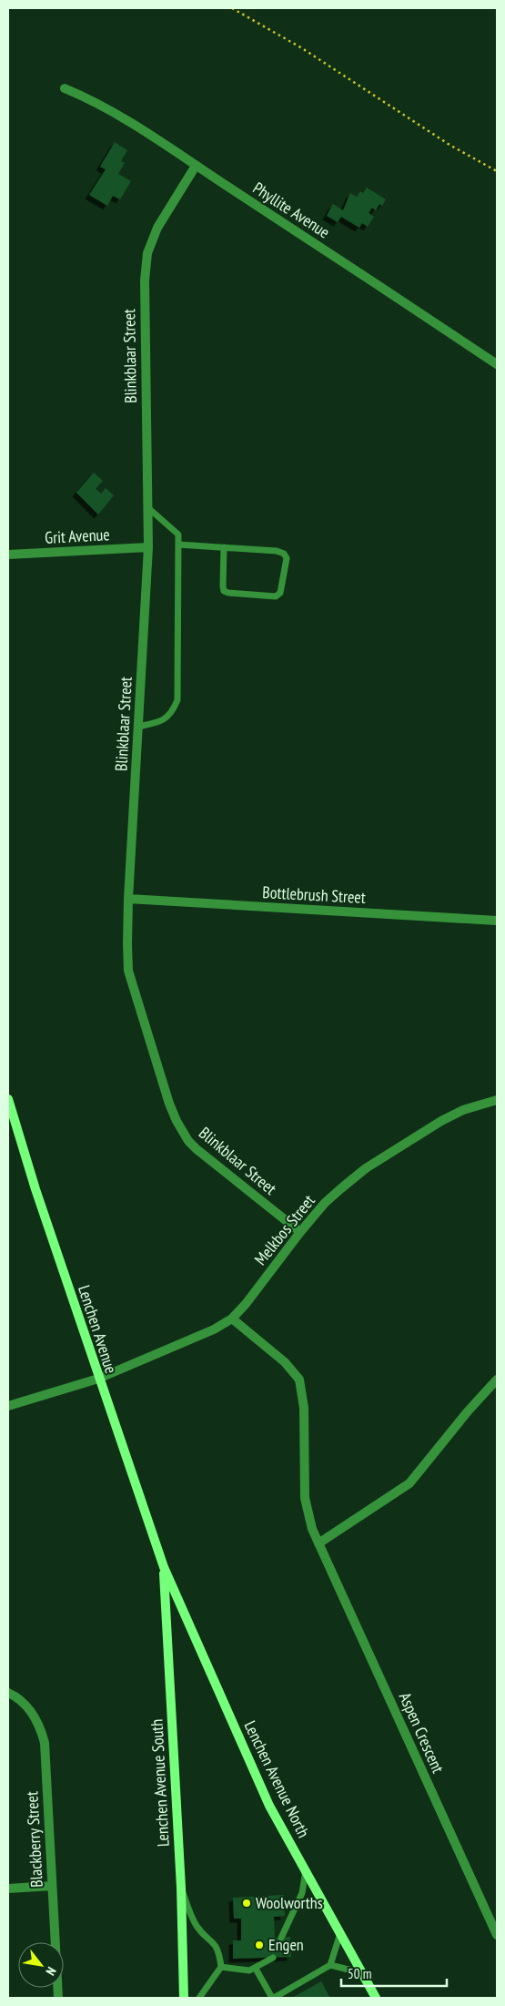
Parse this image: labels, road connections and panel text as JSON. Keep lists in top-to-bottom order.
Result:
{
  "streets": {
    "main road": ["Lenchen Avenue", "Lenchen Avenue North", "Lenchen Avenue South"],
    "street": [
      "Phyllite Avenue",
      "Blinkblaar Street",
      "Grit Avenue",
      "Bottlebrush Street",
      "Melkbos Street",
      "Aspen Crescent",
      "Blackberry Street"
    ]
  },
  "crossings": [
    ["Phyllite Avenue", "Blinkblaar Street"],
    ["Blinkblaar Street", "Grit Avenue"],
    ["Blinkblaar Street", "Bottlebrush Street"],
    ["Blinkblaar Street", "Melkbos Street"],
    ["Melkbos Street", "Lenchen Avenue"],
    ["Melkbos Street", "Aspen Crescent"],
    ["Lenchen Avenue", "Lenchen Avenue North"],
    ["Lenchen Avenue", "Lenchen Avenue South"],
    ["Lenchen Avenue North", "Lenchen Avenue South"]
  ],
  "places": ["Woolworths", "Engen"],
  "scale_bar": "50 m",
  "north": "bottom right"
}
